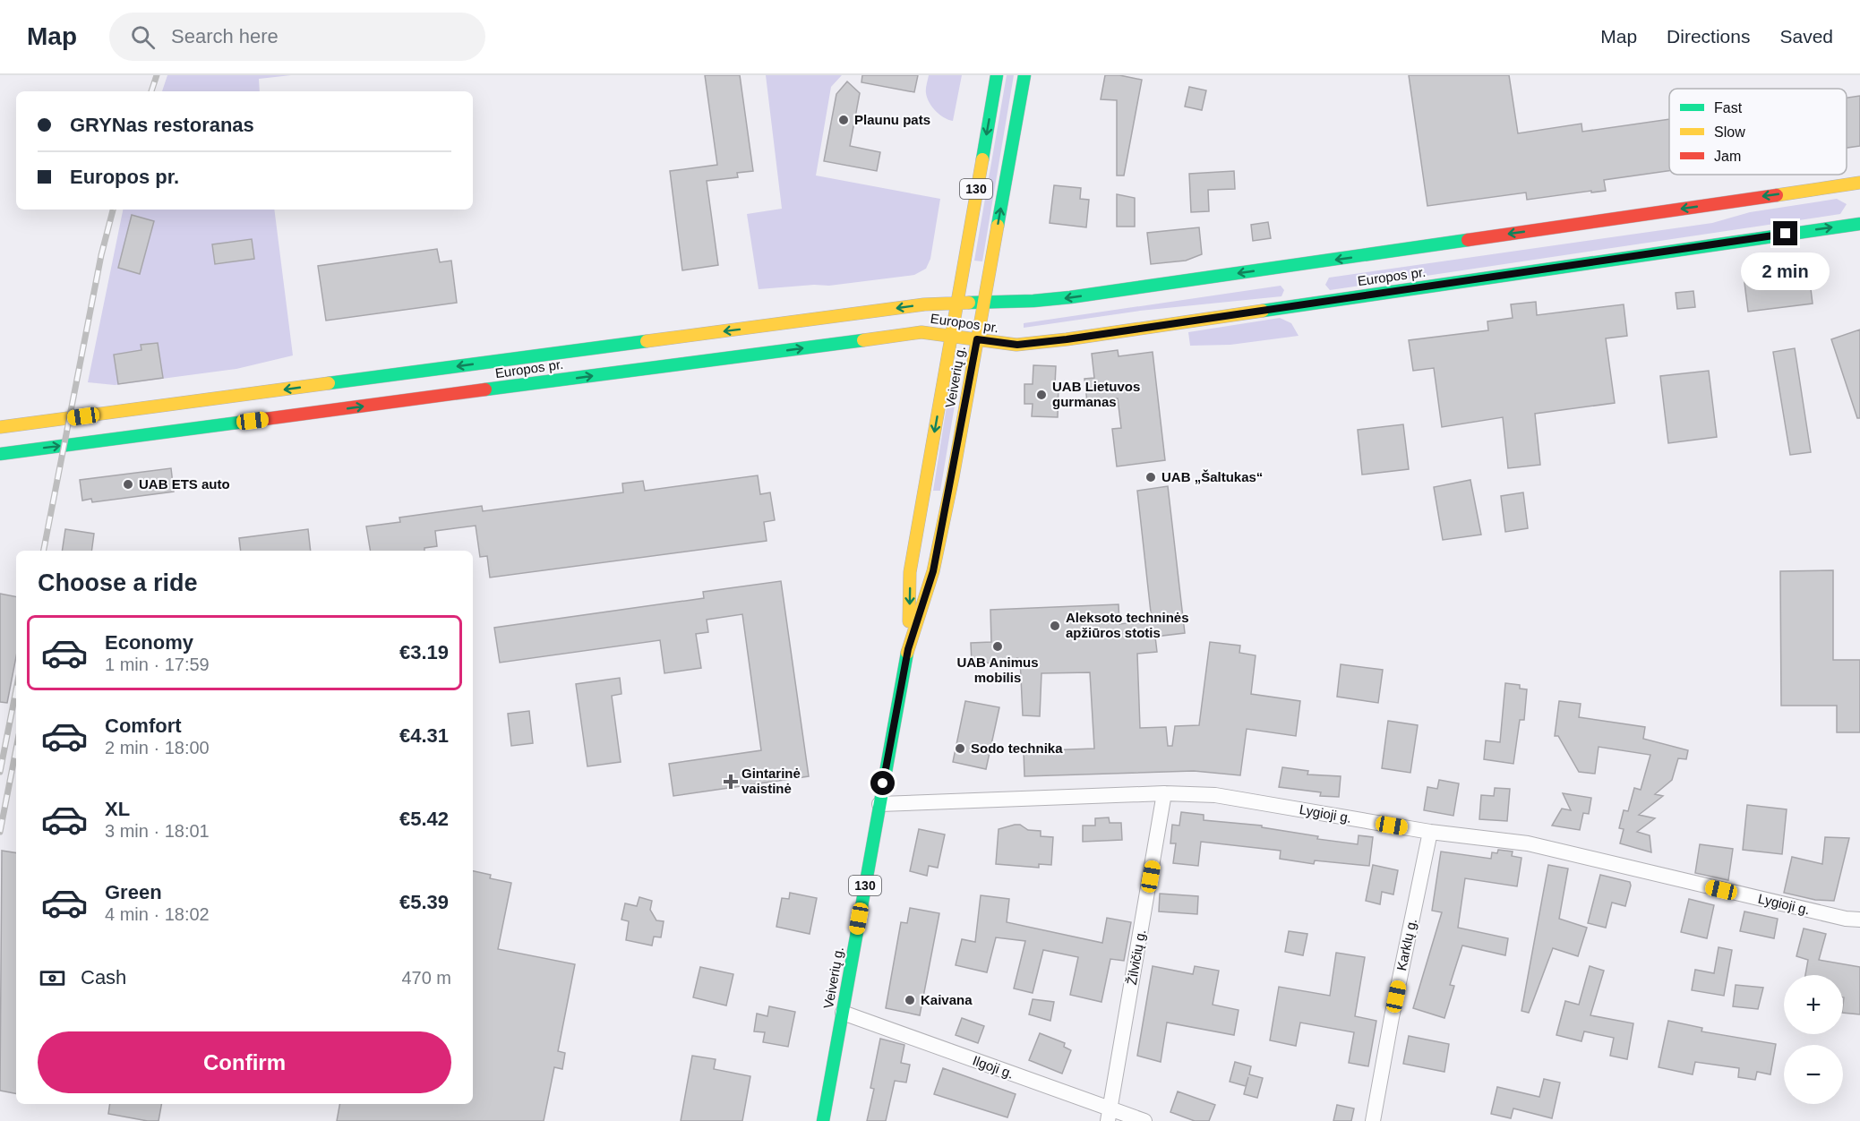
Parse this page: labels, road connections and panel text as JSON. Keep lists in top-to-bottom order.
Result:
{
  "streets": {
    "main road": ["130", "Europos pr.", "Veiverių g."],
    "street": [
      "Lygioji g.",
      "Karklų g.",
      "Žilvičių g.",
      "Ilgoji g."
    ]
  },
  "crossings": [
    ["Europos pr.", "Veiverių g."],
    ["Veiverių g.", "Lygioji g."],
    ["Veiverių g.", "Ilgoji g."],
    ["Lygioji g.", "Karklų g."],
    ["Lygioji g.", "Žilvičių g."],
    ["Žilvičių g.", "Ilgoji g."]
  ],
  "places": {
    "other": [
      "Plaunu pats",
      "UAB Lietuvos gurmanas",
      "UAB „Šaltukas“",
      "UAB ETS auto",
      "Aleksoto techninės apžiūros stotis",
      "UAB Animus mobilis",
      "Sodo technika",
      "Kaivana"
    ],
    "health": ["Gintarinė vaistinė"]
  },
  "legend": ["Fast", "Slow", "Jam"],
  "page": {
    "header": "Map",
    "search": "Search here",
    "nav": ["Map", "Directions", "Saved"],
    "banner": ["GRYNas restoranas", "Europos pr."],
    "bubble": "2 min",
    "heading": "Choose a ride",
    "list": [
      {
        "name": "Economy",
        "note": "1 min · 17:59",
        "value": "€3.19"
      },
      {
        "name": "Comfort",
        "note": "2 min · 18:00",
        "value": "€4.31"
      },
      {
        "name": "XL",
        "note": "3 min · 18:01",
        "value": "€5.42"
      },
      {
        "name": "Green",
        "note": "4 min · 18:02",
        "value": "€5.39"
      }
    ],
    "pay": ["Cash", "470 m"],
    "map_buttons": ["+", "−"],
    "buttons": "Confirm"
  }
}
